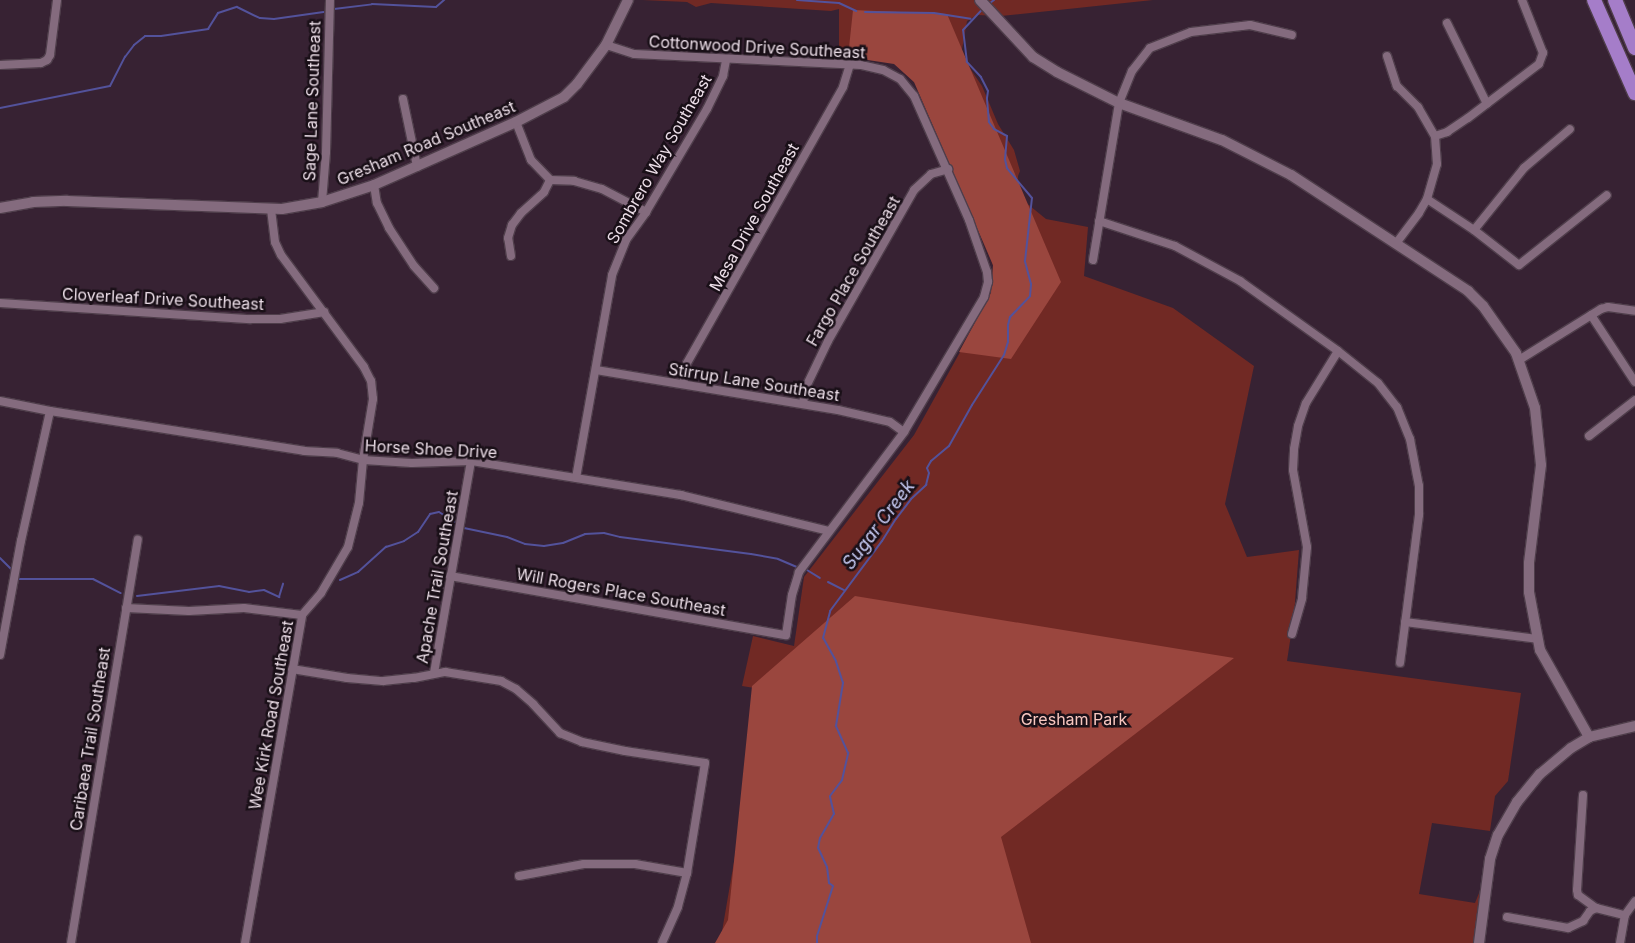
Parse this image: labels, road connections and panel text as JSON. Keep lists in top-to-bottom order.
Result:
{
  "streets": {
    "street": [
      "Cottonwood Drive Southeast",
      "Sage Lane Southeast",
      "Gresham Road Southeast",
      "Sombrero Way Southeast",
      "Mesa Drive Southeast",
      "Fargo Place Southeast",
      "Cloverleaf Drive Southeast",
      "Stirrup Lane Southeast",
      "Horse Shoe Drive",
      "Apache Trail Southeast",
      "Will Rogers Place Southeast",
      "Wee Kirk Road Southeast",
      "Caribaea Trail Southeast"
    ]
  },
  "crossings": [
    ["Cottonwood Drive Southeast", "Gresham Road Southeast"],
    ["Cottonwood Drive Southeast", "Sombrero Way Southeast"],
    ["Cottonwood Drive Southeast", "Mesa Drive Southeast"],
    ["Cottonwood Drive Southeast", "Fargo Place Southeast"],
    ["Cottonwood Drive Southeast", "Stirrup Lane Southeast"],
    ["Cottonwood Drive Southeast", "Horse Shoe Drive"],
    ["Cottonwood Drive Southeast", "Will Rogers Place Southeast"],
    ["Sage Lane Southeast", "Gresham Road Southeast"],
    ["Gresham Road Southeast", "Wee Kirk Road Southeast"],
    ["Sombrero Way Southeast", "Stirrup Lane Southeast"],
    ["Sombrero Way Southeast", "Horse Shoe Drive"],
    ["Mesa Drive Southeast", "Stirrup Lane Southeast"],
    ["Fargo Place Southeast", "Stirrup Lane Southeast"],
    ["Cloverleaf Drive Southeast", "Wee Kirk Road Southeast"],
    ["Horse Shoe Drive", "Apache Trail Southeast"],
    ["Horse Shoe Drive", "Wee Kirk Road Southeast"],
    ["Apache Trail Southeast", "Will Rogers Place Southeast"],
    ["Apache Trail Southeast", "Wee Kirk Road Southeast"]
  ],
  "water": ["Sugar Creek"],
  "parks": ["Gresham Park"]
}
